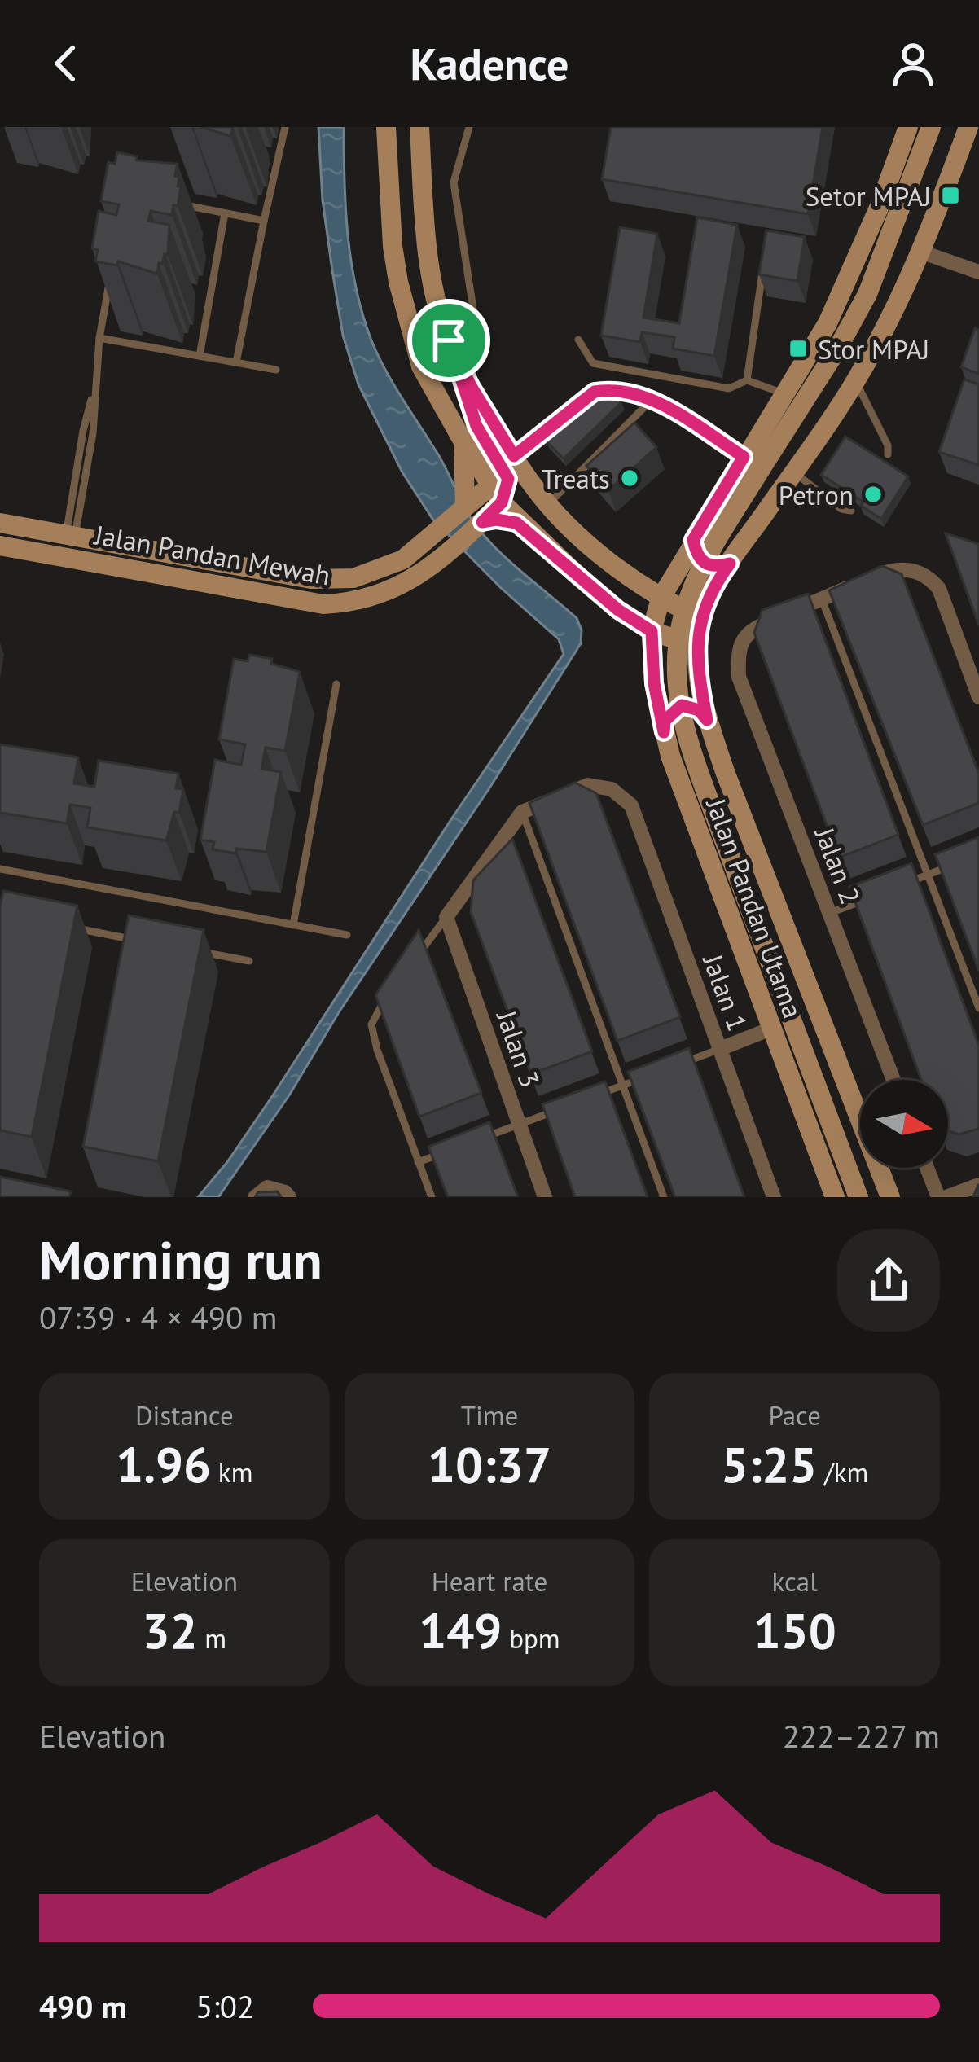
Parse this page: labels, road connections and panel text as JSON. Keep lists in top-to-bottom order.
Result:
{
  "streets": {
    "main road": ["Jalan Pandan Mewah", "Jalan Pandan Utama"],
    "street": ["Jalan 2", "Jalan 1", "Jalan 3"]
  },
  "places": {
    "transit": ["Setor MPAJ", "Stor MPAJ"],
    "other": ["Treats", "Petron"]
  },
  "north": "right",
  "page": {
    "header": "Kadence",
    "heading": ["Morning run", "07:39 · 4 × 490 m"],
    "stats": [
      ["Distance", "1.96 km"],
      ["Time", "10:37"],
      ["Pace", "5:25 /km"],
      ["Elevation", "32 m"],
      ["Heart rate", "149 bpm"],
      ["kcal", "150"]
    ],
    "chart": ["Elevation", "222–227 m"],
    "list": [
      {
        "name": "490 m",
        "note": "5:02"
      }
    ]
  }
}
